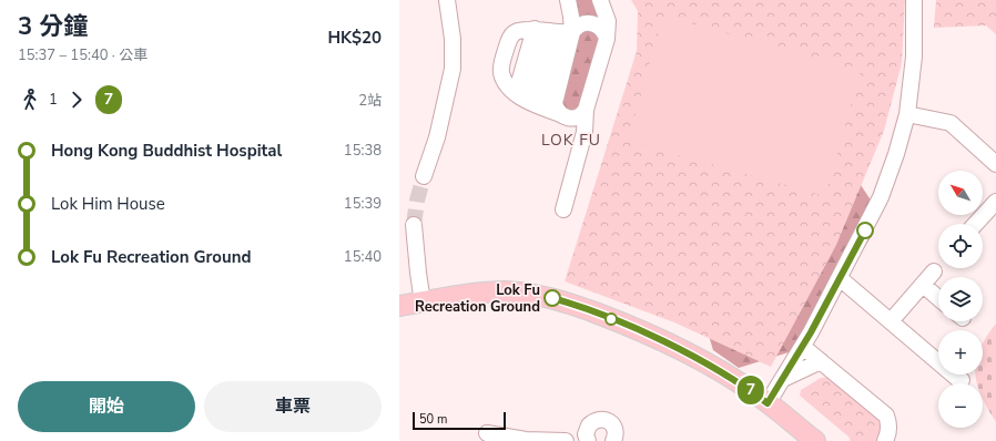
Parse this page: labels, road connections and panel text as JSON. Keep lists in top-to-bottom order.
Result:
{
  "districts": ["LOK FU"],
  "places": ["Lok Fu Recreation Ground"],
  "lines": ["bus line 7"],
  "scale_bar": "50 m",
  "north": "top left",
  "page": {
    "heading": ["3 分鐘", "15:37 – 15:40 · 公車", "HK$20"],
    "on_map": "7",
    "legs": ["1", "7", "2站"],
    "list": [
      {
        "name": "Hong Kong Buddhist Hospital",
        "value": "15:38"
      },
      {
        "name": "Lok Him House",
        "value": "15:39"
      },
      {
        "name": "Lok Fu Recreation Ground",
        "value": "15:40"
      }
    ],
    "map_buttons": ["+", "−"],
    "buttons": ["開始", "車票"],
    "scale": "50 m"
  }
}
